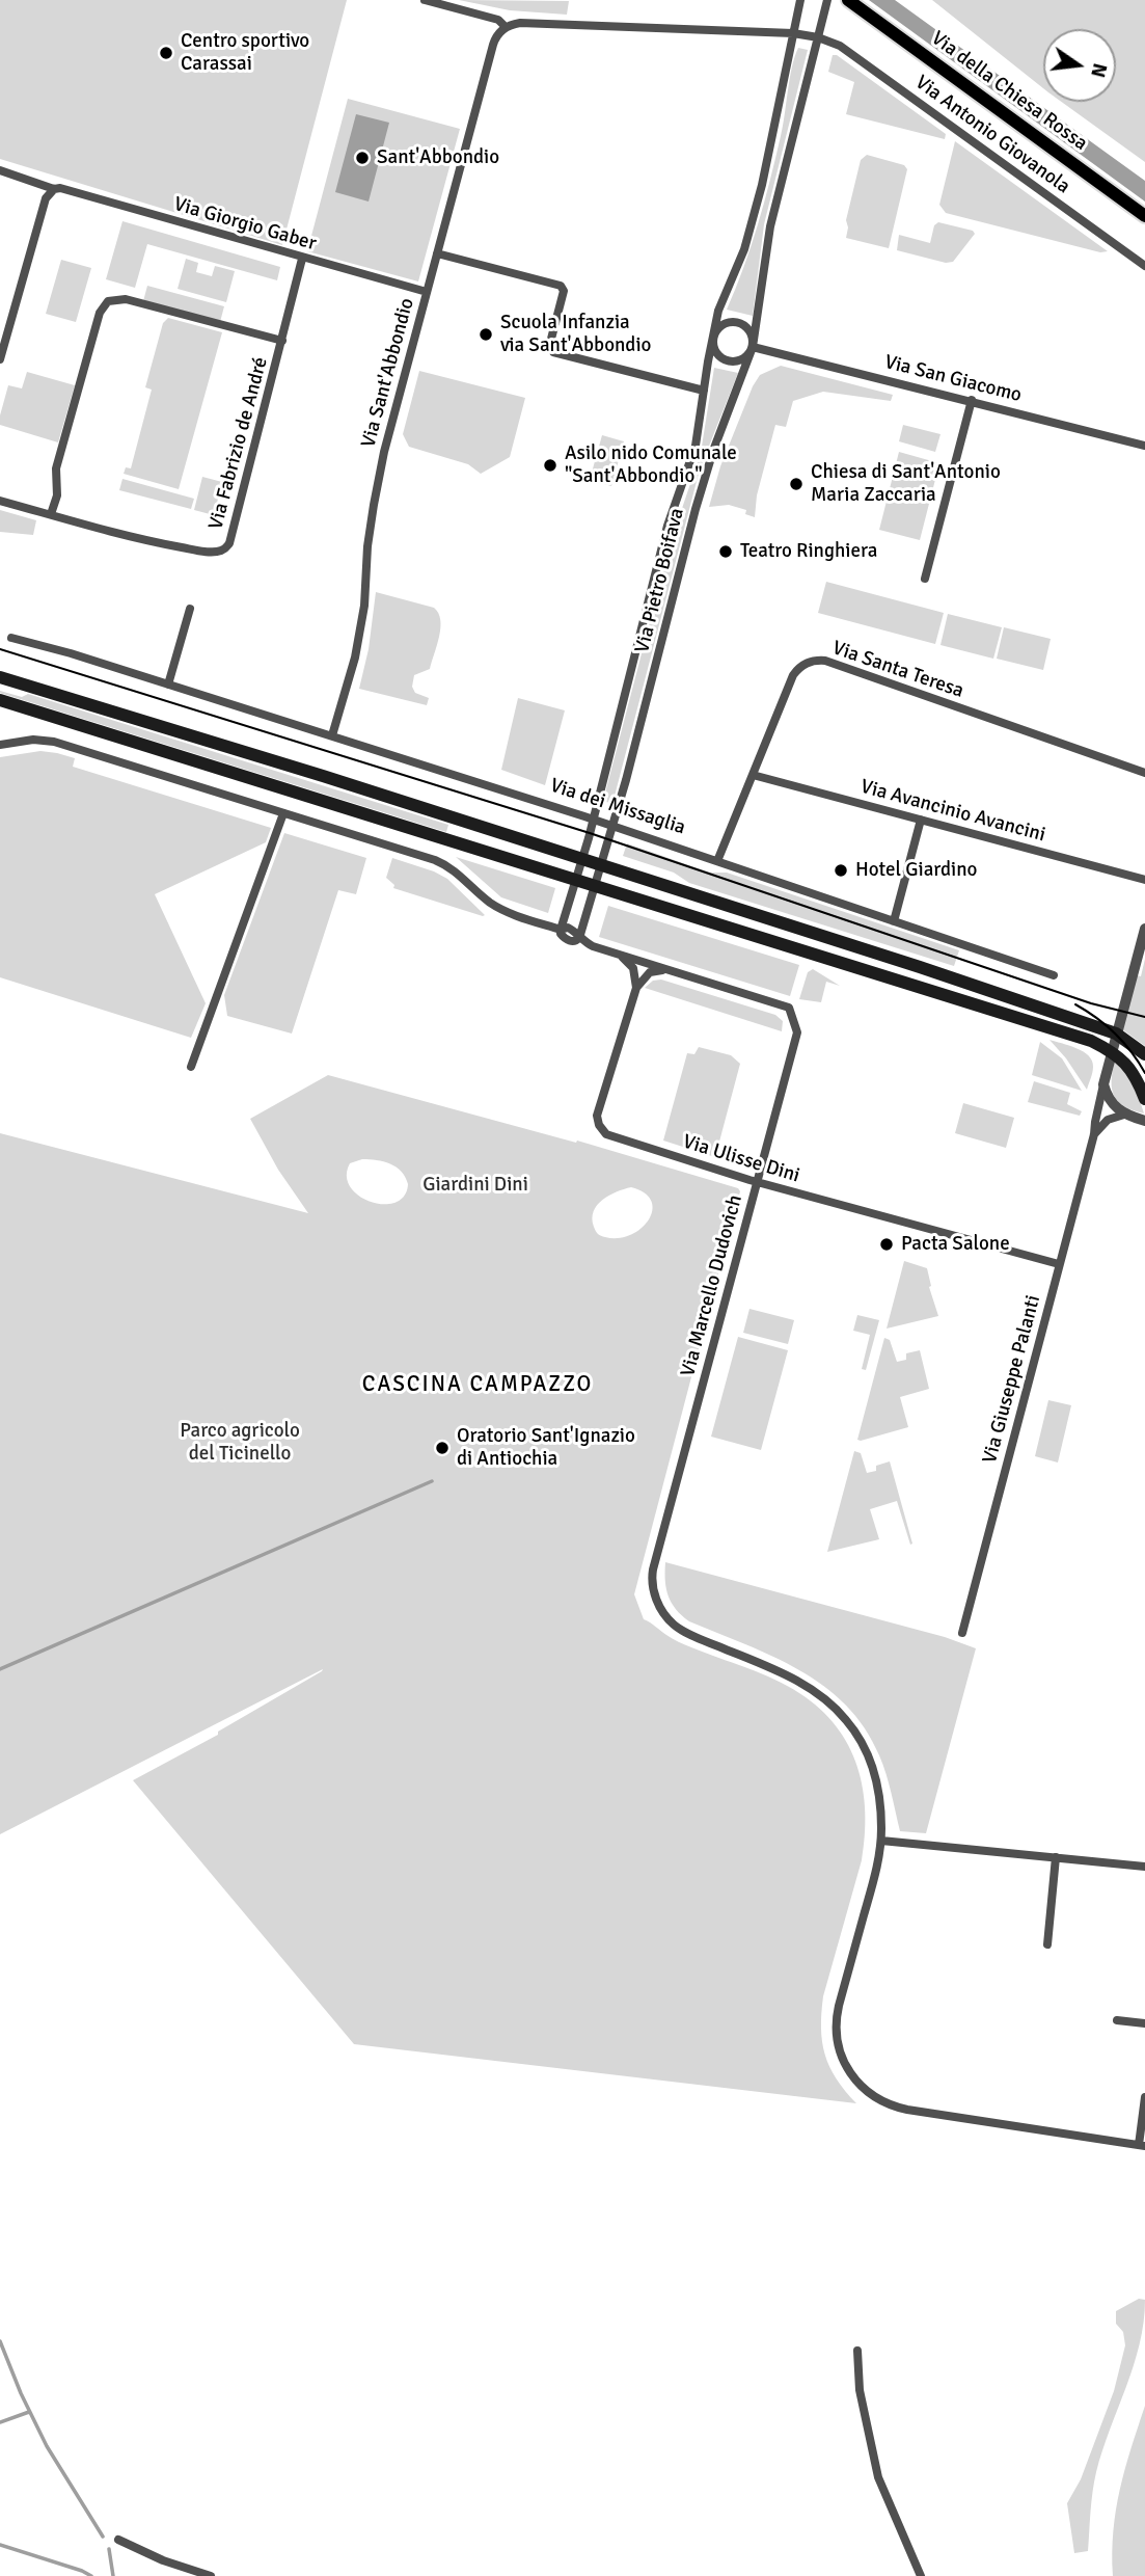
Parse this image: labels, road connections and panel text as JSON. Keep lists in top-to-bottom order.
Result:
{
  "streets": {
    "main road": ["Via della Chiesa Rossa"],
    "street": [
      "Via Antonio Giovanola",
      "Via Giorgio Gaber",
      "Via Sant'Abbondio",
      "Via San Giacomo",
      "Via Fabrizio de André",
      "Via Pietro Boifava",
      "Via Santa Teresa",
      "Via dei Missaglia",
      "Via Avancinio Avancini",
      "Via Ulisse Dini",
      "Via Marcello Dudovich",
      "Via Giuseppe Palanti"
    ]
  },
  "crossings": [
    ["Via Antonio Giovanola", "Via Pietro Boifava"],
    ["Via Giorgio Gaber", "Via Sant'Abbondio"],
    ["Via Giorgio Gaber", "Via Fabrizio de André"],
    ["Via Sant'Abbondio", "Via dei Missaglia"],
    ["Via San Giacomo", "Via Pietro Boifava"],
    ["Via Pietro Boifava", "Via dei Missaglia"],
    ["Via Santa Teresa", "Via dei Missaglia"],
    ["Via Santa Teresa", "Via Avancinio Avancini"],
    ["Via Ulisse Dini", "Via Marcello Dudovich"],
    ["Via Ulisse Dini", "Via Giuseppe Palanti"]
  ],
  "districts": ["CASCINA CAMPAZZO"],
  "parks": ["Giardini Dini", "Parco agricolo del Ticinello"],
  "places": [
    "Centro sportivo Carassai",
    "Sant'Abbondio",
    "Scuola Infanzia via Sant'Abbondio",
    "Asilo nido Comunale \"Sant'Abbondio\"",
    "Chiesa di Sant'Antonio Maria Zaccaria",
    "Teatro Ringhiera",
    "Hotel Giardino",
    "Pacta Salone",
    "Oratorio Sant'Ignazio di Antiochia"
  ],
  "north": "right"
}
